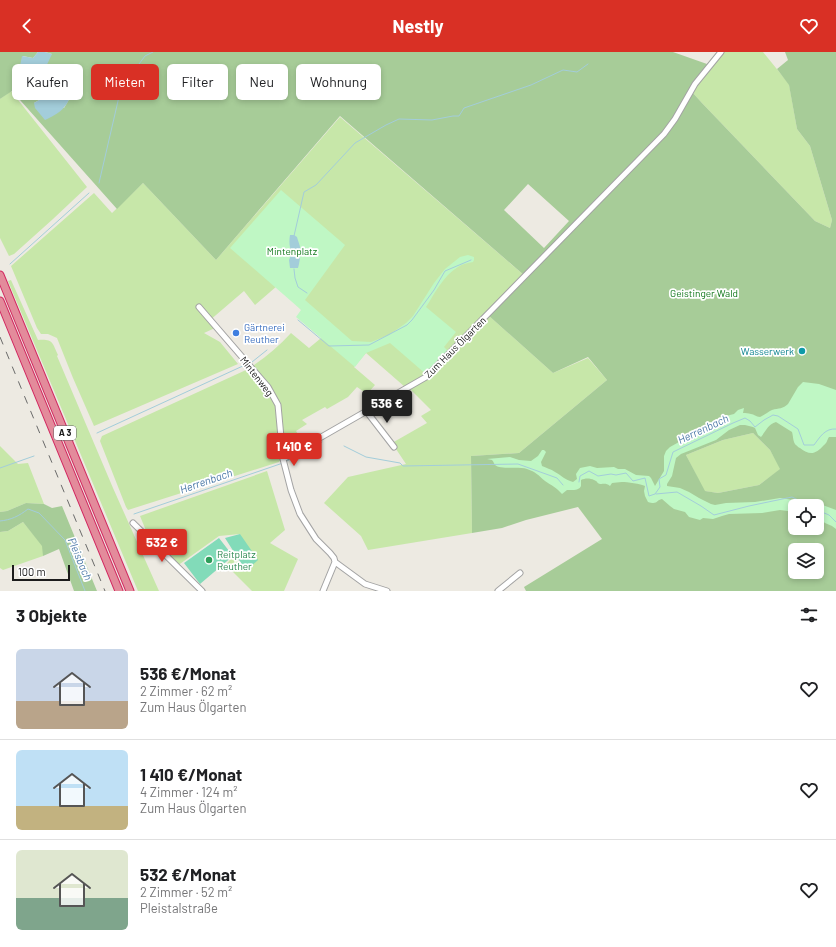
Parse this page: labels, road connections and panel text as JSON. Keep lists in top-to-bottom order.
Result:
{
  "streets": {
    "highway": ["A 3"],
    "street": ["Zum Haus Ölgarten", "Mintenweg"]
  },
  "crossings": [
    ["Zum Haus Ölgarten", "Mintenweg"]
  ],
  "water": ["Herrenbach", "Pleisbach"],
  "parks": ["Mintenplatz", "Geistinger Wald"],
  "places": ["Gärtnerei Reuther", "Wasserwerk", "Reitplatz Reuther"],
  "scale_bar": "100 m",
  "page": {
    "header": "Nestly",
    "chip": [
      "Kaufen",
      "Mieten",
      "Filter",
      "Neu",
      "Wohnung"
    ],
    "price": ["536 €", "1 410 €", "532 €"],
    "scale": "100 m",
    "heading": "3 Objekte",
    "list": [
      {
        "name": "536 €/Monat",
        "note": "2 Zimmer · 62 m² · Zum Haus Ölgarten"
      },
      {
        "name": "1 410 €/Monat",
        "note": "4 Zimmer · 124 m² · Zum Haus Ölgarten"
      },
      {
        "name": "532 €/Monat",
        "note": "2 Zimmer · 52 m² · Pleistalstraße"
      }
    ]
  }
}
